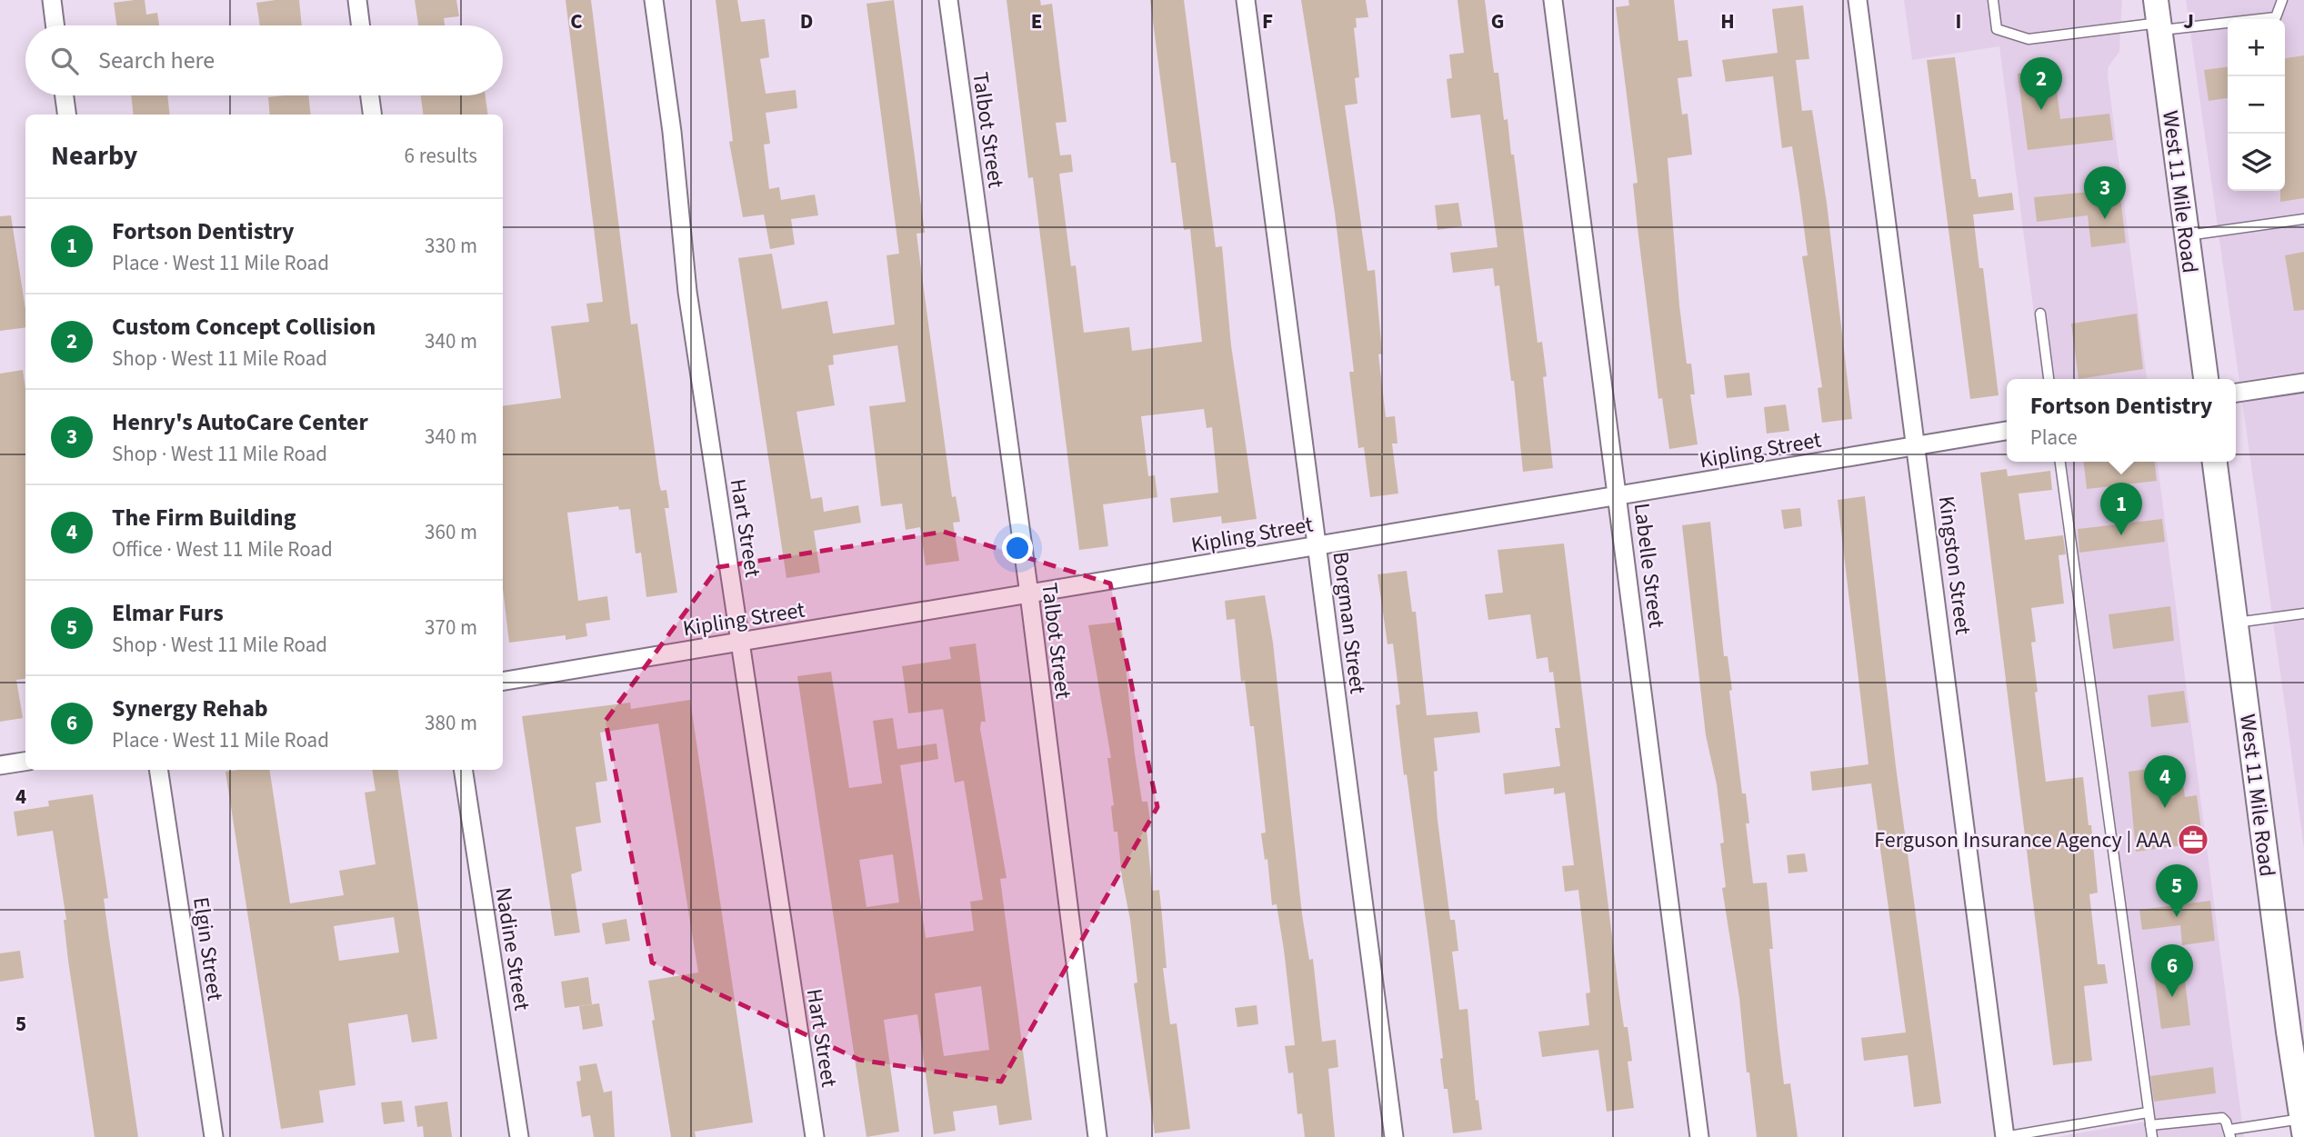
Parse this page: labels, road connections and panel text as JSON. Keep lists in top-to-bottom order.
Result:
{
  "streets": {
    "main road": ["West 11 Mile Road"],
    "street": [
      "Talbot Street",
      "Kipling Street",
      "Hart Street",
      "Labelle Street",
      "Kingston Street",
      "Borgman Street",
      "Elgin Street",
      "Nadine Street"
    ]
  },
  "crossings": [
    ["Talbot Street", "Kipling Street"],
    ["Kipling Street", "Hart Street"],
    ["Kipling Street", "Labelle Street"],
    ["Kipling Street", "Kingston Street"],
    ["Kipling Street", "Borgman Street"]
  ],
  "places": {
    "office": ["Ferguson Insurance Agency | AAA"]
  },
  "page": {
    "map_buttons": ["+", "−"],
    "search": "Search here",
    "pins": [
      "2",
      "3",
      "1",
      "4",
      "5",
      "6"
    ],
    "heading": ["Nearby", "6 results"],
    "list": [
      {
        "mark": "1",
        "name": "Fortson Dentistry",
        "note": "Place · West 11 Mile Road",
        "value": "330 m"
      },
      {
        "mark": "2",
        "name": "Custom Concept Collision",
        "note": "Shop · West 11 Mile Road",
        "value": "340 m"
      },
      {
        "mark": "3",
        "name": "Henry's AutoCare Center",
        "note": "Shop · West 11 Mile Road",
        "value": "340 m"
      },
      {
        "mark": "4",
        "name": "The Firm Building",
        "note": "Office · West 11 Mile Road",
        "value": "360 m"
      },
      {
        "mark": "5",
        "name": "Elmar Furs",
        "note": "Shop · West 11 Mile Road",
        "value": "370 m"
      },
      {
        "mark": "6",
        "name": "Synergy Rehab",
        "note": "Place · West 11 Mile Road",
        "value": "380 m"
      }
    ],
    "popup": ["Fortson Dentistry", "Place"]
  },
  "grid": {
    "columns": [
      "C",
      "D",
      "E",
      "F",
      "G",
      "H",
      "I",
      "J"
    ],
    "rows": ["4", "5"]
  }
}
